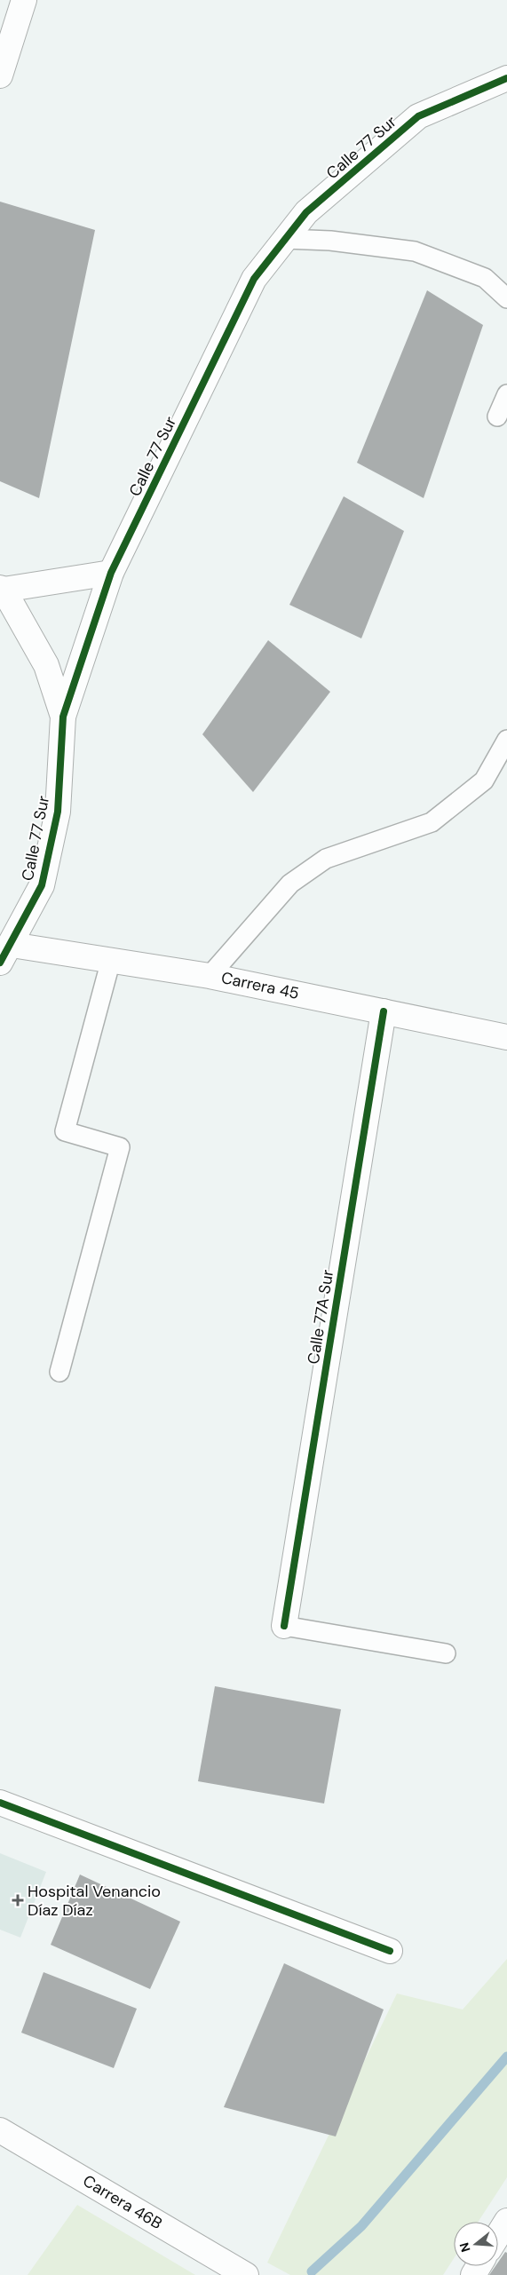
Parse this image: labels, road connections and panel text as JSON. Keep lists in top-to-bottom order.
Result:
{
  "streets": {
    "street": [
      "Calle 77 Sur",
      "Carrera 45",
      "Calle 77A Sur",
      "Carrera 46B"
    ]
  },
  "crossings": [
    ["Calle 77 Sur", "Carrera 45"],
    ["Carrera 45", "Calle 77A Sur"]
  ],
  "places": {
    "health": ["Hospital Venancio Díaz Díaz"]
  },
  "north": "left"
}
